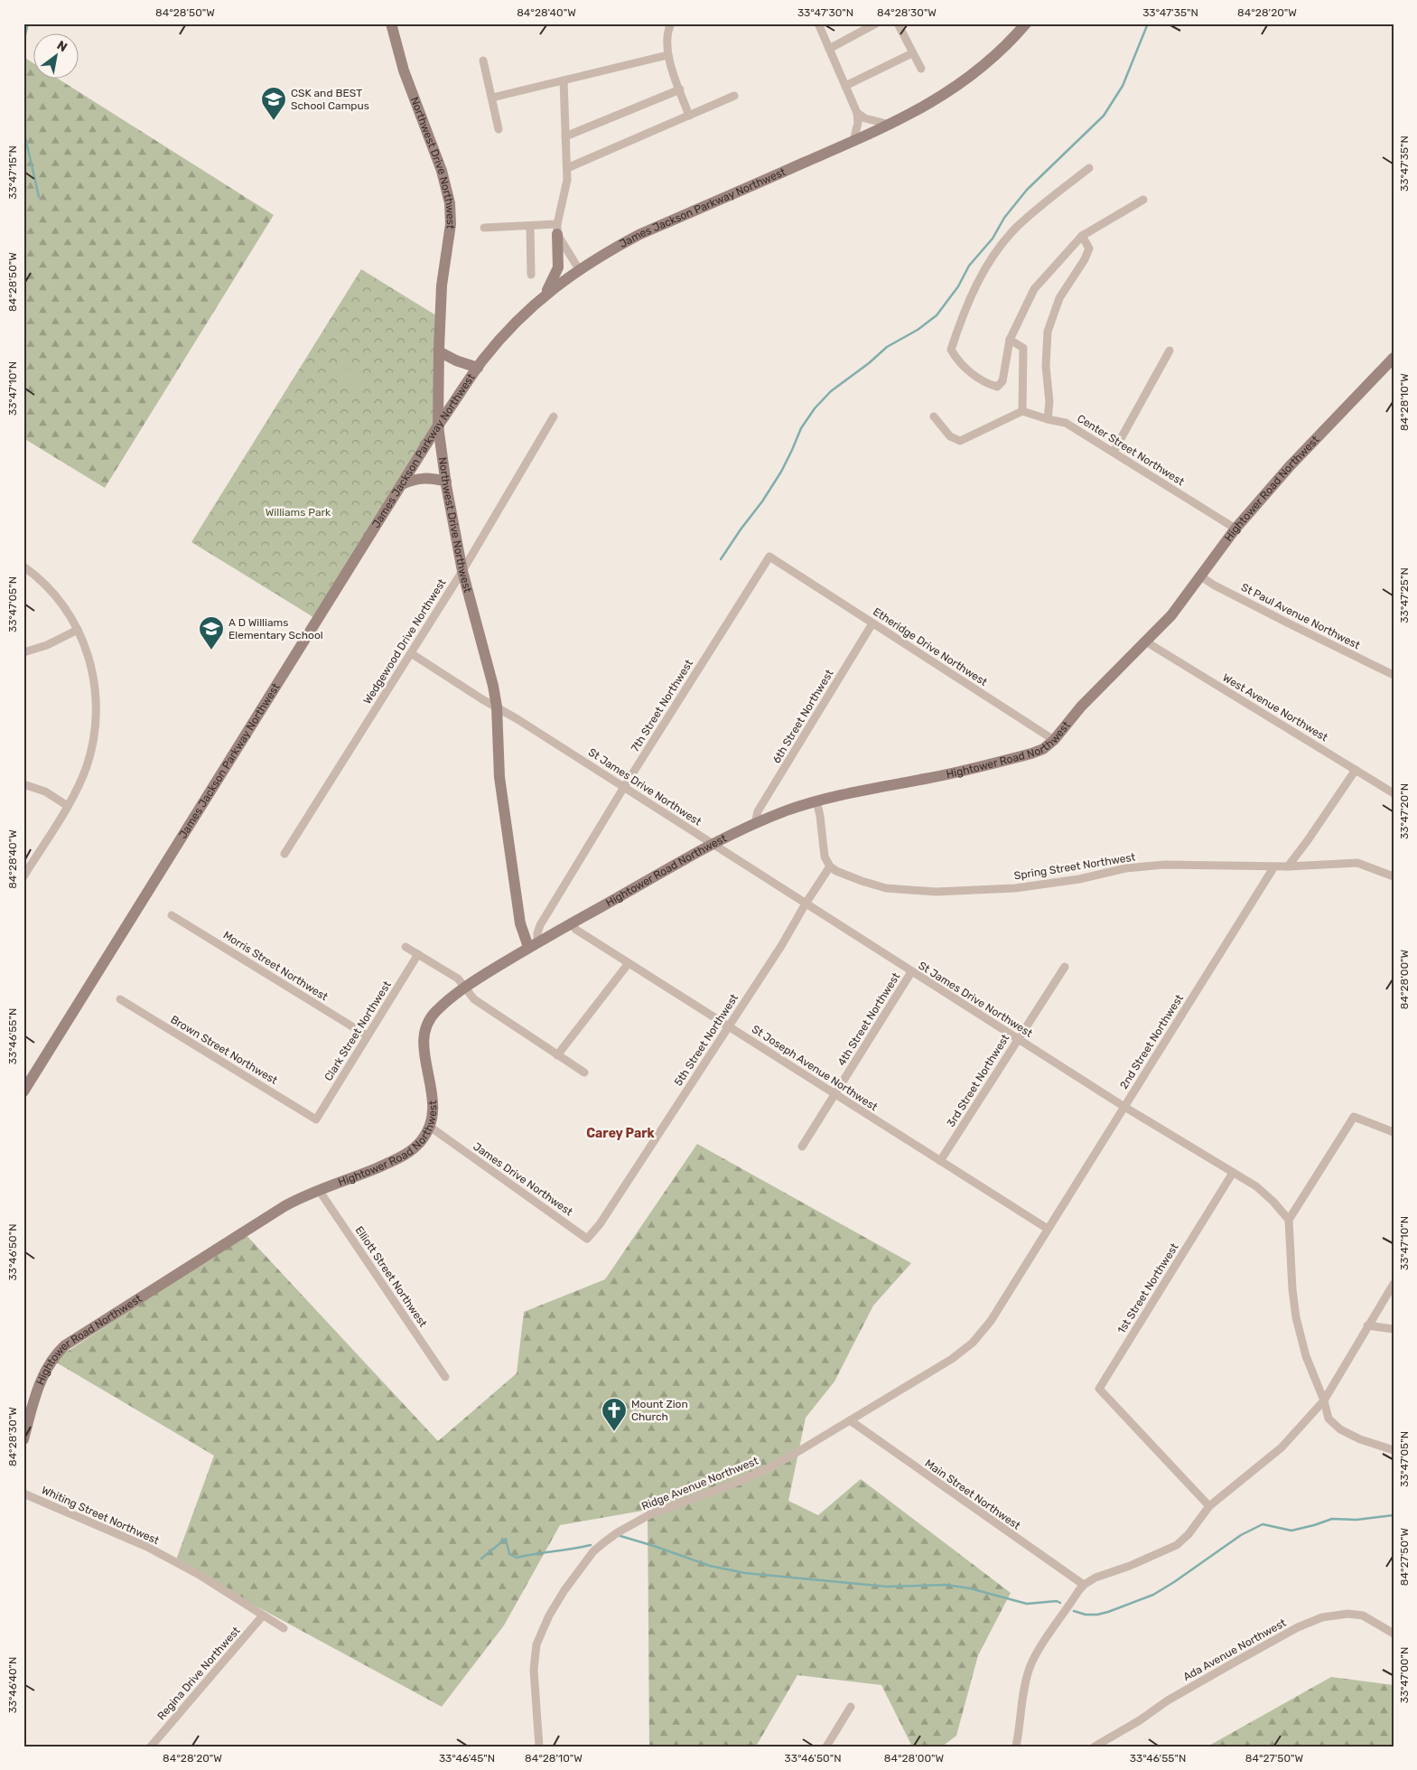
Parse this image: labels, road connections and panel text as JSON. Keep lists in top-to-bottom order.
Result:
{
  "streets": {
    "street": [
      "Northwest Drive Northwest",
      "James Jackson Parkway Northwest",
      "Center Street Northwest",
      "Hightower Road Northwest",
      "St Paul Avenue Northwest",
      "Wedgewood Drive Northwest",
      "Etheridge Drive Northwest",
      "7th Street Northwest",
      "West Avenue Northwest",
      "6th Street Northwest",
      "St James Drive Northwest",
      "Spring Street Northwest",
      "Morris Street Northwest",
      "4th Street Northwest",
      "Clark Street Northwest",
      "5th Street Northwest",
      "2nd Street Northwest",
      "Brown Street Northwest",
      "St Joseph Avenue Northwest",
      "3rd Street Northwest",
      "James Drive Northwest",
      "Elliott Street Northwest",
      "1st Street Northwest",
      "Ridge Avenue Northwest",
      "Main Street Northwest",
      "Whiting Street Northwest",
      "Ada Avenue Northwest",
      "Regina Drive Northwest"
    ]
  },
  "crossings": [
    ["Northwest Drive Northwest", "James Jackson Parkway Northwest"],
    ["Northwest Drive Northwest", "Hightower Road Northwest"],
    ["Northwest Drive Northwest", "Wedgewood Drive Northwest"],
    ["Northwest Drive Northwest", "7th Street Northwest"],
    ["Northwest Drive Northwest", "St James Drive Northwest"],
    ["Center Street Northwest", "Hightower Road Northwest"],
    ["Hightower Road Northwest", "St Paul Avenue Northwest"],
    ["Hightower Road Northwest", "Etheridge Drive Northwest"],
    ["Hightower Road Northwest", "7th Street Northwest"],
    ["Hightower Road Northwest", "West Avenue Northwest"],
    ["Hightower Road Northwest", "6th Street Northwest"],
    ["Hightower Road Northwest", "St James Drive Northwest"],
    ["Hightower Road Northwest", "St Joseph Avenue Northwest"],
    ["Hightower Road Northwest", "James Drive Northwest"],
    ["Hightower Road Northwest", "Elliott Street Northwest"],
    ["Wedgewood Drive Northwest", "St James Drive Northwest"],
    ["Etheridge Drive Northwest", "7th Street Northwest"],
    ["Etheridge Drive Northwest", "6th Street Northwest"],
    ["7th Street Northwest", "St James Drive Northwest"],
    ["St James Drive Northwest", "4th Street Northwest"],
    ["St James Drive Northwest", "5th Street Northwest"],
    ["St James Drive Northwest", "2nd Street Northwest"],
    ["St James Drive Northwest", "3rd Street Northwest"],
    ["St James Drive Northwest", "1st Street Northwest"],
    ["Spring Street Northwest", "5th Street Northwest"],
    ["Spring Street Northwest", "2nd Street Northwest"],
    ["Morris Street Northwest", "Clark Street Northwest"],
    ["4th Street Northwest", "St Joseph Avenue Northwest"],
    ["Clark Street Northwest", "Brown Street Northwest"],
    ["5th Street Northwest", "St Joseph Avenue Northwest"],
    ["5th Street Northwest", "James Drive Northwest"],
    ["2nd Street Northwest", "St Joseph Avenue Northwest"],
    ["2nd Street Northwest", "Ridge Avenue Northwest"],
    ["St Joseph Avenue Northwest", "3rd Street Northwest"],
    ["St Joseph Avenue Northwest", "Ridge Avenue Northwest"],
    ["Ridge Avenue Northwest", "Main Street Northwest"],
    ["Whiting Street Northwest", "Regina Drive Northwest"]
  ],
  "districts": ["Carey Park"],
  "parks": ["Williams Park"],
  "places": {
    "school or university": ["CSK and BEST School Campus", "A D Williams Elementary School"],
    "church": ["Mount Zion Church"]
  },
  "north": "top right",
  "coordinates": [
    "84°28'50\"W",
    "84°28'40\"W",
    "33°47'30\"N",
    "84°28'30\"W",
    "33°47'35\"N",
    "84°28'20\"W",
    "33°47'15\"N",
    "33°47'10\"N",
    "84°28'10\"W",
    "33°47'25\"N",
    "33°47'05\"N",
    "33°47'20\"N",
    "84°28'00\"W",
    "33°46'55\"N",
    "33°46'50\"N",
    "84°27'50\"W",
    "33°47'00\"N",
    "33°46'40\"N",
    "33°46'45\"N"
  ]
}
